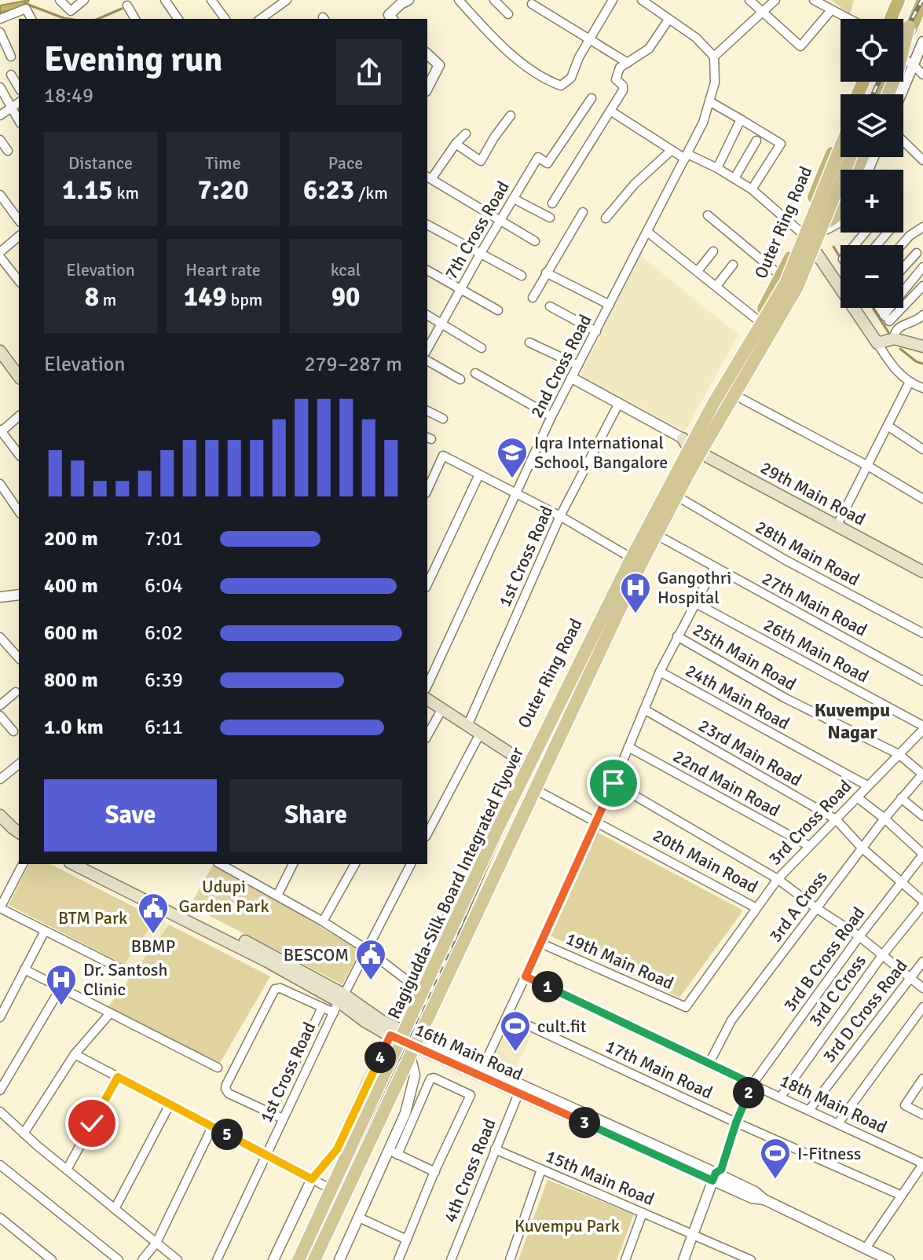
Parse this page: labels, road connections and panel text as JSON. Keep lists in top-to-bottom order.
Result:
{
  "streets": {
    "highway": ["Outer Ring Road"],
    "main road": ["29th Main Road", "Ragigudda-Silk Board Integrated Flyover", "16th Main Road"],
    "street": [
      "7th Cross Road",
      "2nd Cross Road",
      "28th Main Road",
      "1st Cross Road",
      "27th Main Road",
      "26th Main Road",
      "25th Main Road",
      "24th Main Road",
      "23rd Main Road",
      "22nd Main Road",
      "3rd Cross Road",
      "20th Main Road",
      "3rd A Cross",
      "3rd B Cross Road",
      "19th Main Road",
      "3rd C Cross",
      "3rd D Cross Road",
      "17th Main Road",
      "18th Main Road",
      "4th Cross Road",
      "15th Main Road"
    ]
  },
  "crossings": [
    ["Outer Ring Road", "29th Main Road"],
    ["Outer Ring Road", "16th Main Road"],
    ["2nd Cross Road", "29th Main Road"],
    ["29th Main Road", "1st Cross Road"],
    ["1st Cross Road", "16th Main Road"],
    ["26th Main Road", "3rd Cross Road"],
    ["25th Main Road", "3rd Cross Road"],
    ["25th Main Road", "3rd A Cross"],
    ["24th Main Road", "3rd Cross Road"],
    ["23rd Main Road", "3rd Cross Road"],
    ["23rd Main Road", "3rd A Cross"],
    ["23rd Main Road", "3rd B Cross Road"],
    ["23rd Main Road", "3rd C Cross"],
    ["22nd Main Road", "3rd Cross Road"],
    ["3rd Cross Road", "20th Main Road"],
    ["3rd Cross Road", "19th Main Road"],
    ["3rd A Cross", "18th Main Road"],
    ["3rd B Cross Road", "18th Main Road"],
    ["3rd C Cross", "18th Main Road"],
    ["3rd D Cross Road", "18th Main Road"],
    ["16th Main Road", "4th Cross Road"],
    ["4th Cross Road", "15th Main Road"]
  ],
  "districts": ["Kuvempu Nagar"],
  "parks": ["Udupi Garden Park", "BTM Park", "Kuvempu Park"],
  "places": {
    "school or university": ["Iqra International School, Bangalore"],
    "hospital": ["Gangothri Hospital", "Dr. Santosh Clinic"],
    "public building": ["BBMP", "BESCOM"],
    "sports": ["cult.fit", "I-Fitness"]
  },
  "page": {
    "map_buttons": ["+", "−"],
    "heading": ["Evening run", "18:49"],
    "stats": [
      ["Distance", "1.15 km"],
      ["Time", "7:20"],
      ["Pace", "6:23 /km"],
      ["Elevation", "8 m"],
      ["Heart rate", "149 bpm"],
      ["kcal", "90"]
    ],
    "chart": ["Elevation", "279–287 m"],
    "list": [
      {
        "name": "200 m",
        "note": "7:01"
      },
      {
        "name": "400 m",
        "note": "6:04"
      },
      {
        "name": "600 m",
        "note": "6:02"
      },
      {
        "name": "800 m",
        "note": "6:39"
      },
      {
        "name": "1.0 km",
        "note": "6:11"
      }
    ],
    "buttons": ["Save", "Share"],
    "pins": [
      "1",
      "4",
      "2",
      "3",
      "5"
    ]
  }
}
